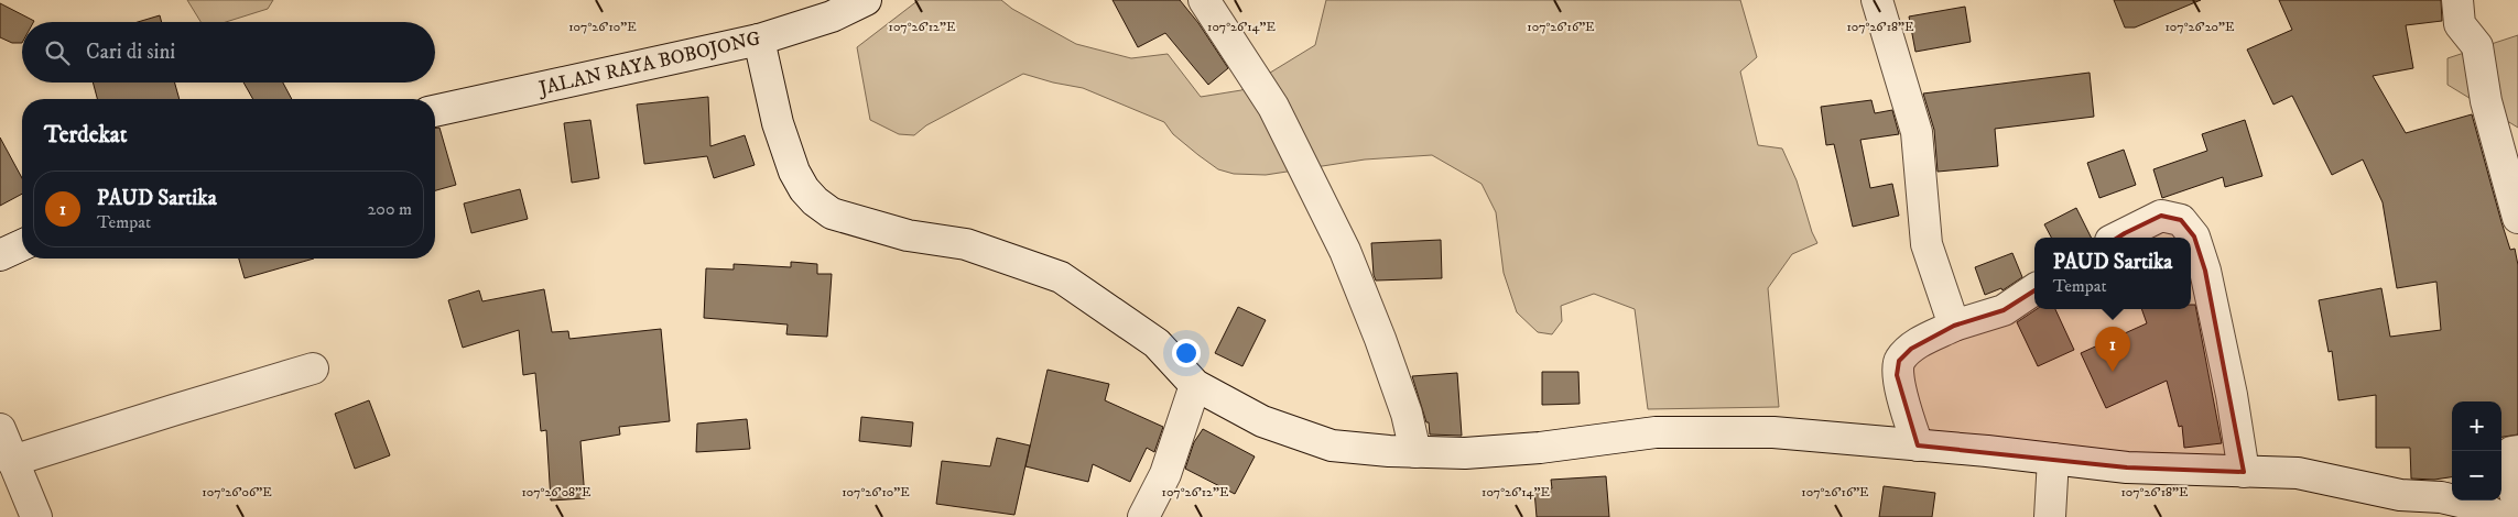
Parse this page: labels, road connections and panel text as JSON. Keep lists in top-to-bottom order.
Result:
{
  "streets": {
    "street": ["JALAN RAYA BOBOJONG"]
  },
  "page": {
    "search": "Cari di sini",
    "heading": "Terdekat",
    "list": [
      {
        "mark": "1",
        "name": "PAUD Sartika",
        "note": "Tempat",
        "value": "200 m"
      }
    ],
    "popup": ["PAUD Sartika", "Tempat"],
    "pins": "1",
    "map_buttons": ["+", "−"]
  },
  "coordinates": [
    "107°26'10\"E",
    "107°26'12\"E",
    "107°26'14\"E",
    "107°26'16\"E",
    "107°26'18\"E",
    "107°26'20\"E",
    "107°26'06\"E",
    "107°26'08\"E"
  ]
}
